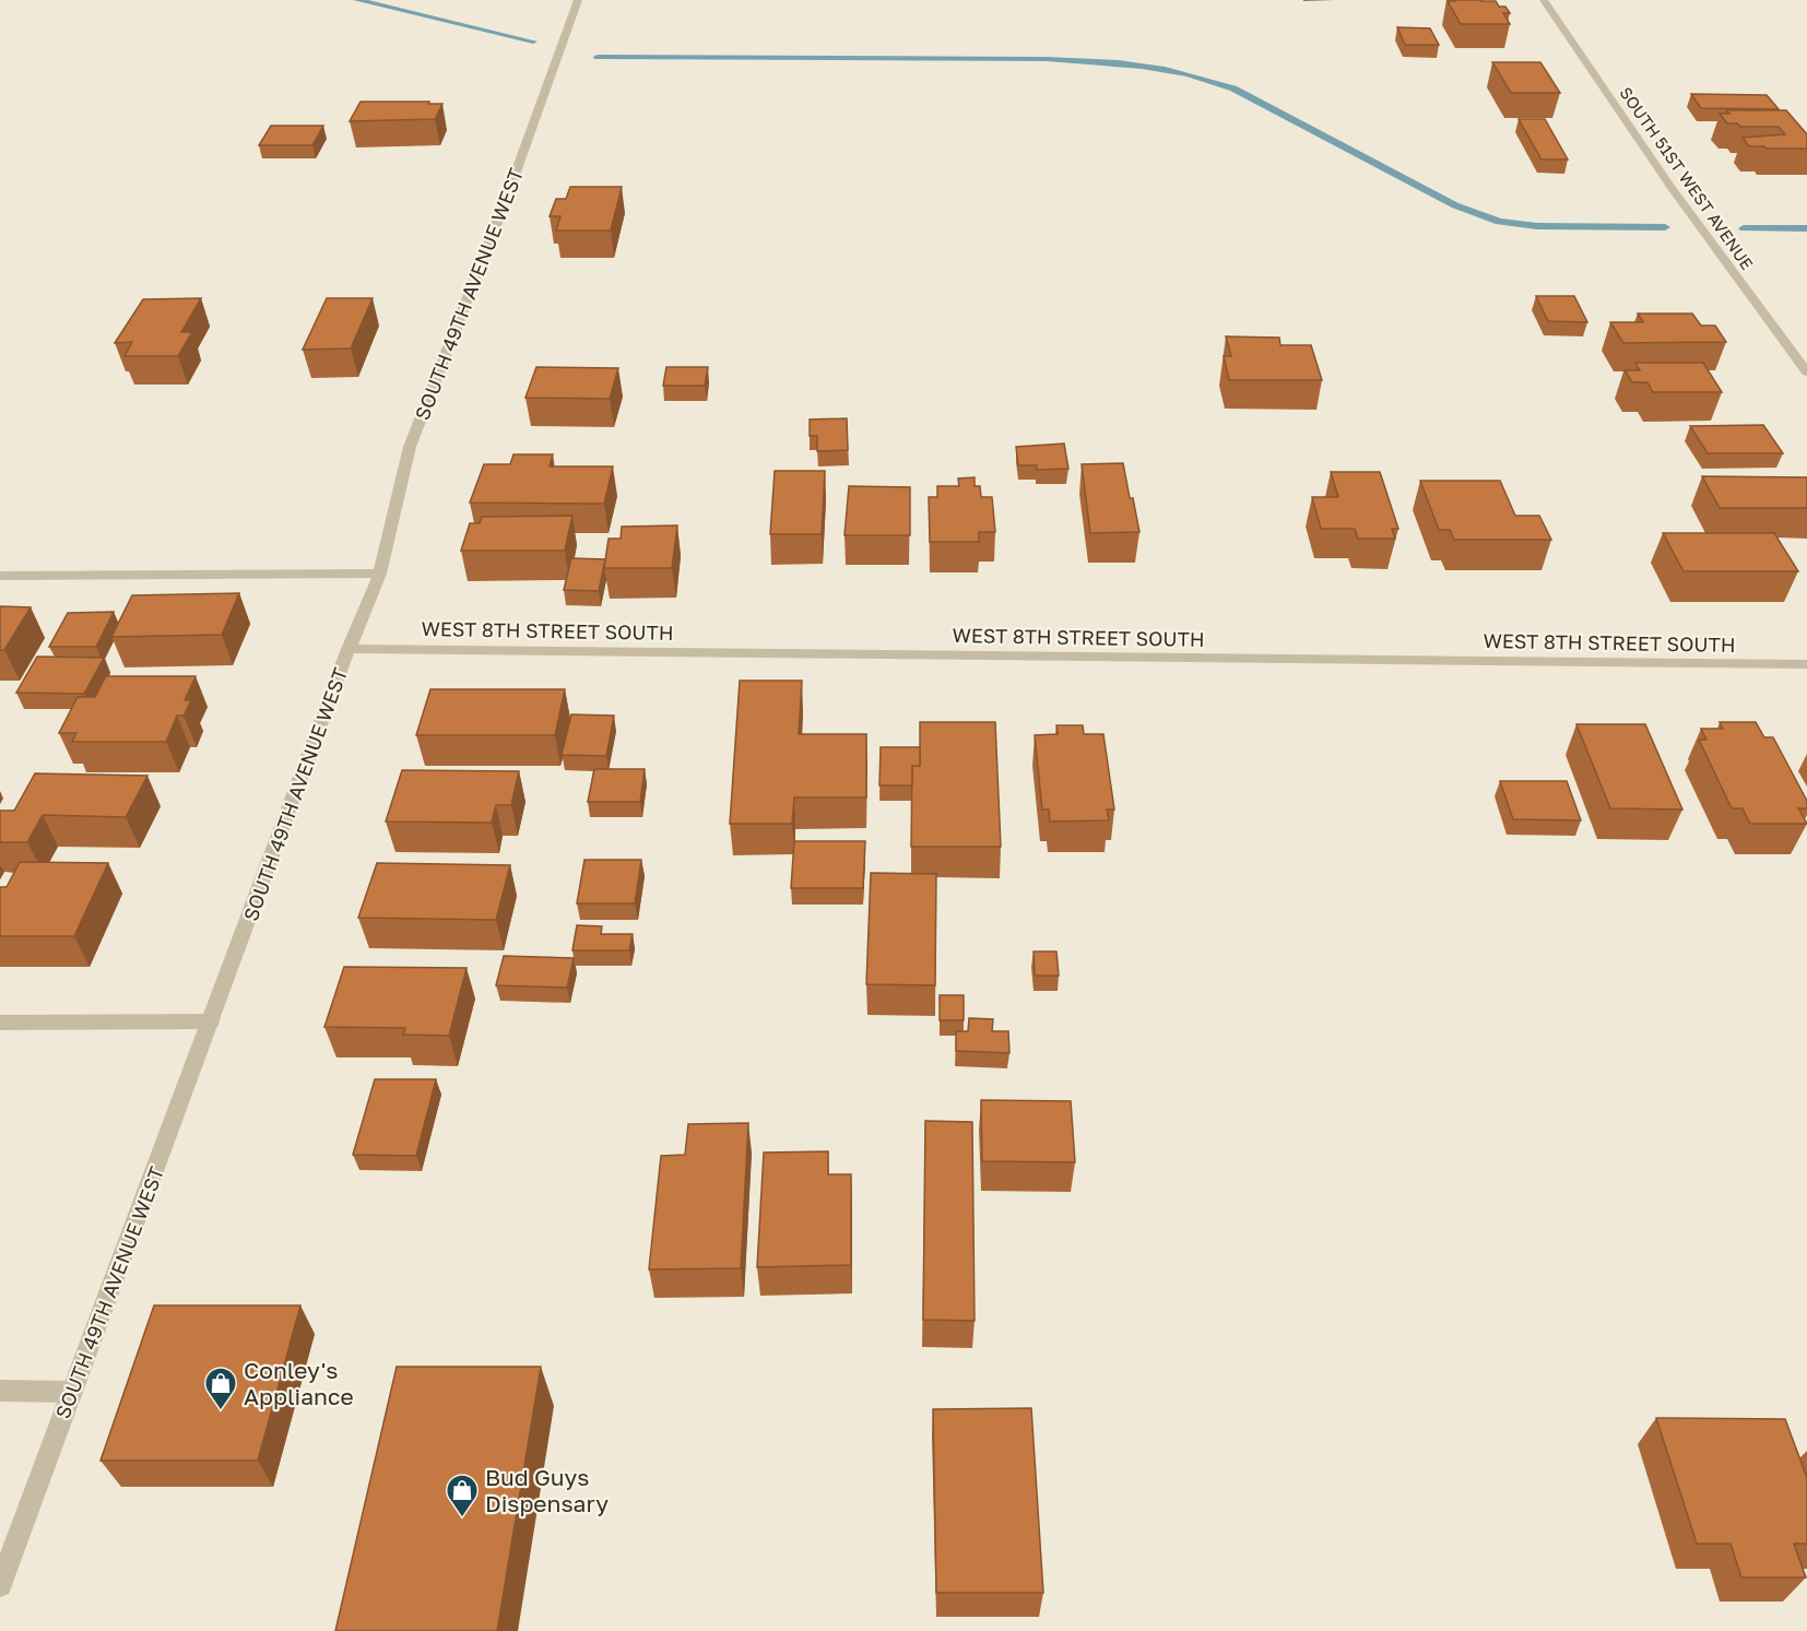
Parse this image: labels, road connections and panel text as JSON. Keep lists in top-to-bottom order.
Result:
{
  "streets": {
    "street": ["SOUTH 51ST WEST AVENUE", "SOUTH 49TH AVENUE WEST", "WEST 8TH STREET SOUTH"]
  },
  "crossings": [
    ["SOUTH 49TH AVENUE WEST", "WEST 8TH STREET SOUTH"]
  ],
  "places": {
    "shop": ["Conley's Appliance", "Bud Guys Dispensary"]
  }
}
